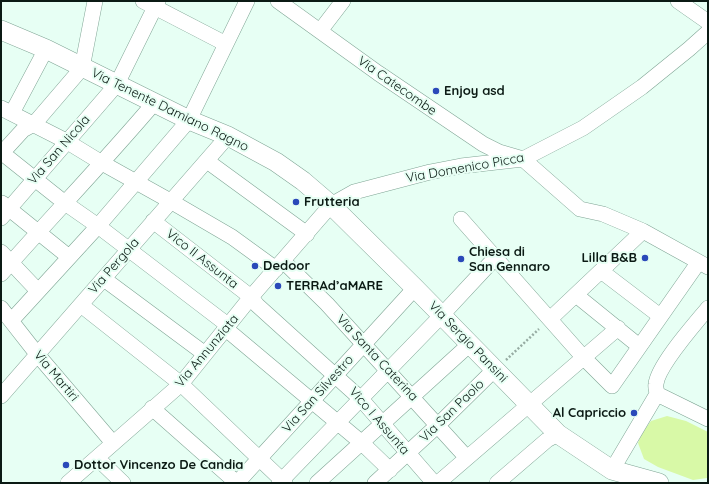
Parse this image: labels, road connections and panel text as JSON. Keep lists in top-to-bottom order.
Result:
{
  "streets": {
    "street": [
      "Via Catecombe",
      "Via Tenente Damiano Ragno",
      "Via San Nicola",
      "Via Domenico Picca",
      "Vico II Assunta",
      "Via Pergola",
      "Via Sergio Pansini",
      "Via Annunziata",
      "Via Santa Caterina",
      "Via Martiri",
      "Via San Silvestro",
      "Via San Paolo",
      "Vico I Assunta"
    ]
  },
  "crossings": [
    ["Via Catecombe", "Via Domenico Picca"],
    ["Via Tenente Damiano Ragno", "Via San Nicola"],
    ["Via Tenente Damiano Ragno", "Via Domenico Picca"],
    ["Via Tenente Damiano Ragno", "Via Pergola"],
    ["Via Tenente Damiano Ragno", "Via Sergio Pansini"],
    ["Via Tenente Damiano Ragno", "Via Annunziata"],
    ["Via San Nicola", "Via Santa Caterina"],
    ["Via Domenico Picca", "Via Sergio Pansini"],
    ["Via Domenico Picca", "Via Annunziata"],
    ["Vico II Assunta", "Via Pergola"],
    ["Vico II Assunta", "Via Annunziata"],
    ["Vico II Assunta", "Vico I Assunta"],
    ["Via Pergola", "Via Santa Caterina"],
    ["Via Pergola", "Via Martiri"],
    ["Via Sergio Pansini", "Via Annunziata"],
    ["Via Sergio Pansini", "Via San Silvestro"],
    ["Via Sergio Pansini", "Via San Paolo"],
    ["Via Annunziata", "Via Santa Caterina"],
    ["Via Annunziata", "Via Martiri"],
    ["Via Annunziata", "Vico I Assunta"],
    ["Via Santa Caterina", "Via San Silvestro"],
    ["Via Santa Caterina", "Via San Paolo"],
    ["Via San Silvestro", "Vico I Assunta"],
    ["Via San Paolo", "Vico I Assunta"]
  ],
  "places": [
    "Enjoy asd",
    "Frutteria",
    "Lilla B&B",
    "Chiesa di San Gennaro",
    "Dedoor",
    "TERRAd’aMARE",
    "Al Capriccio",
    "Dottor Vincenzo De Candia"
  ]
}
